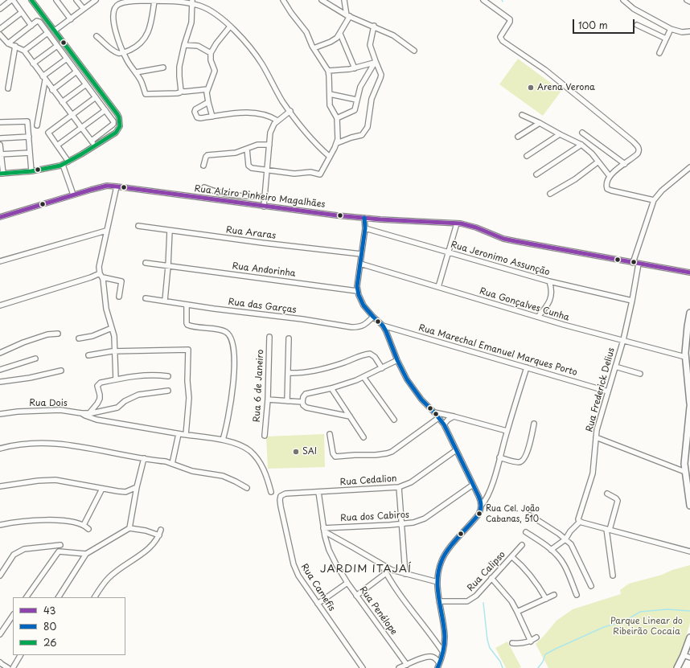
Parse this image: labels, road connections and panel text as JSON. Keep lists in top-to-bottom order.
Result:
{
  "streets": {
    "street": [
      "Rua Alziro Pinheiro Magalhães",
      "Rua Araras",
      "Rua Jeronimo Assunção",
      "Rua Andorinha",
      "Rua Gonçalves Cunha",
      "Rua das Garças",
      "Rua Marechal Emanuel Marques Porto",
      "Rua 6 de Janeiro",
      "Rua Frederick Delius",
      "Rua Dois",
      "Rua Cedalion",
      "Rua dos Cabiros",
      "Rua Calipso",
      "Rua Camefis",
      "Rua Penélope"
    ]
  },
  "crossings": [
    ["Rua Alziro Pinheiro Magalhães", "Rua Frederick Delius"],
    ["Rua Jeronimo Assunção", "Rua Frederick Delius"],
    ["Rua Gonçalves Cunha", "Rua Frederick Delius"],
    ["Rua Marechal Emanuel Marques Porto", "Rua Frederick Delius"],
    ["Rua Cedalion", "Rua Camefis"],
    ["Rua Cedalion", "Rua Penélope"],
    ["Rua dos Cabiros", "Rua Penélope"]
  ],
  "districts": ["JARDIM ITAJAÍ"],
  "parks": ["Parque Linear do Ribeirão Cocaia"],
  "places": ["Arena Verona", "SAI", "Rua Cel. João Cabanas, 510"],
  "lines": ["transit line 26", "transit line 43", "transit line 80"],
  "legend": ["43", "80", "26"],
  "scale_bar": "100 m"
}
